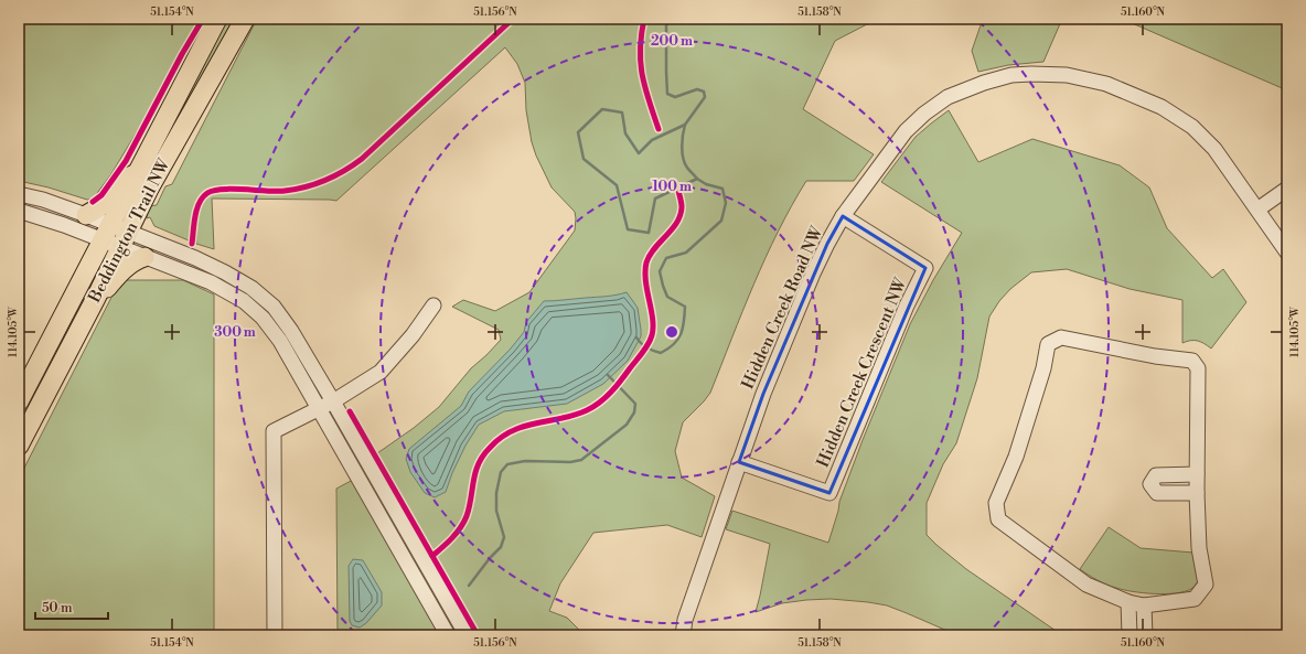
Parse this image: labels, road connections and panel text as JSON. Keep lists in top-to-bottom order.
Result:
{
  "streets": {
    "main road": ["Beddington Trail NW"],
    "street": ["Hidden Creek Road NW", "Hidden Creek Crescent NW"]
  },
  "crossings": [
    ["Hidden Creek Road NW", "Hidden Creek Crescent NW"]
  ],
  "scale_bar": "50 m",
  "coordinates": [
    "51.154°N",
    "51.156°N",
    "51.158°N",
    "51.160°N",
    "114.105°W"
  ],
  "rings": ["200 m", "100 m", "300 m"]
}
